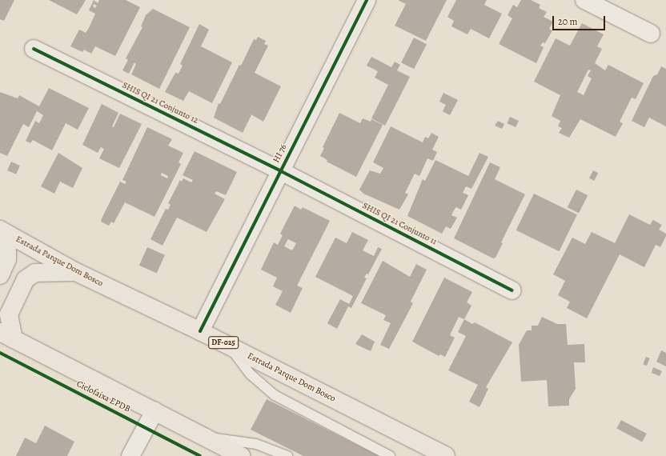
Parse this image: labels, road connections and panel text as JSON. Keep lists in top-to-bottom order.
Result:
{
  "streets": {
    "main road": ["Estrada Parque Dom Bosco", "DF-025"],
    "street": ["SHIS QI 21 Conjunto 12", "HI 76", "SHIS QI 21 Conjunto 11"],
    "cycle path": ["Ciclofaixa EPDB"]
  },
  "crossings": [
    ["SHIS QI 21 Conjunto 12", "HI 76"],
    ["SHIS QI 21 Conjunto 12", "SHIS QI 21 Conjunto 11"],
    ["HI 76", "SHIS QI 21 Conjunto 11"],
    ["HI 76", "Estrada Parque Dom Bosco"]
  ],
  "scale_bar": "20 m"
}
